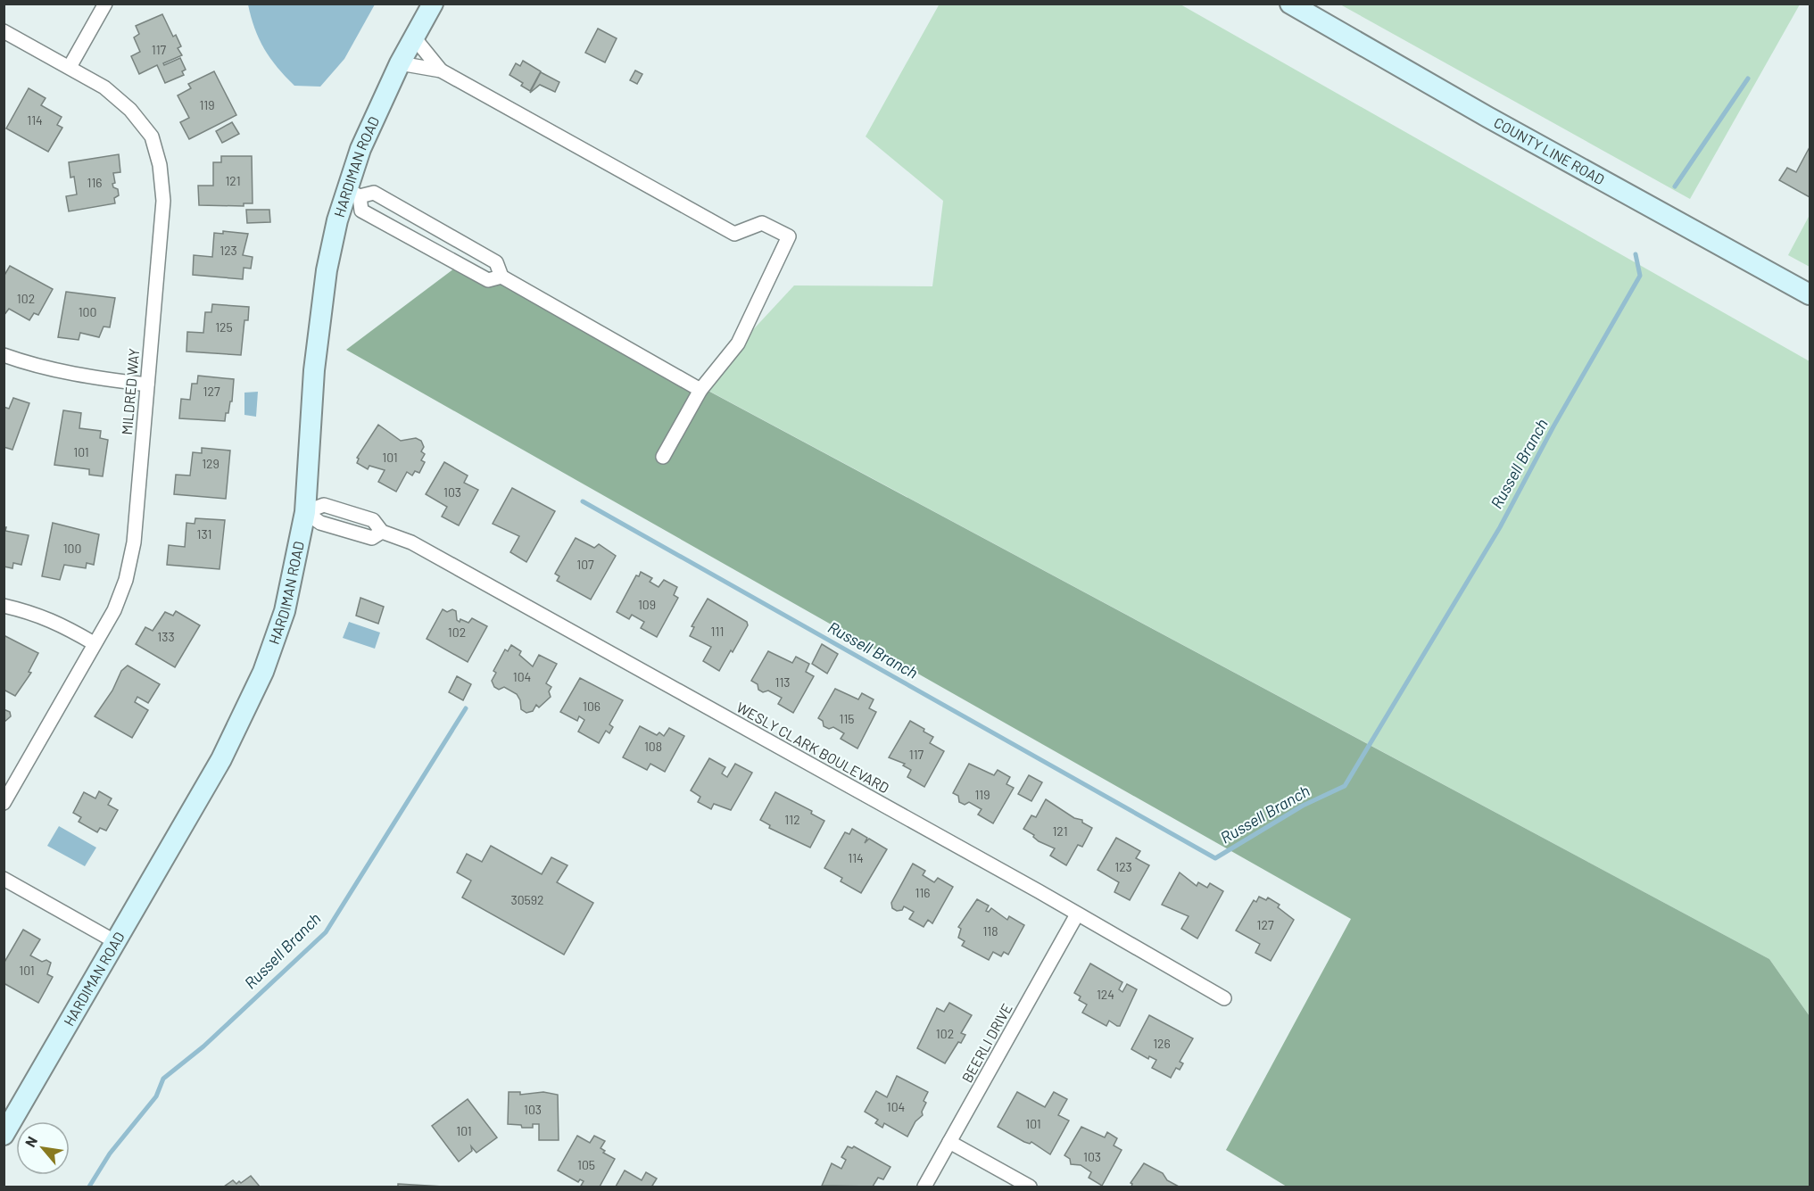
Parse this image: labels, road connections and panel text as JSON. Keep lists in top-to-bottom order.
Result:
{
  "streets": {
    "street": [
      "COUNTY LINE ROAD",
      "HARDIMAN ROAD",
      "MILDRED WAY",
      "WESLY CLARK BOULEVARD",
      "BEERLI DRIVE"
    ]
  },
  "crossings": [
    ["HARDIMAN ROAD", "WESLY CLARK BOULEVARD"],
    ["WESLY CLARK BOULEVARD", "BEERLI DRIVE"]
  ],
  "water": ["Russell Branch"],
  "house_numbers": [
    "117",
    "119",
    "114",
    "121",
    "116",
    "123",
    "102",
    "100",
    "125",
    "127",
    "101",
    "101",
    "129",
    "103",
    "131",
    "100",
    "107",
    "109",
    "111",
    "102",
    "133",
    "104",
    "113",
    "106",
    "115",
    "108",
    "117",
    "119",
    "112",
    "121",
    "114",
    "123",
    "116",
    "30592",
    "127",
    "118",
    "101",
    "124",
    "102",
    "126",
    "104",
    "103",
    "101",
    "101",
    "103",
    "105"
  ],
  "north": "top left"
}
